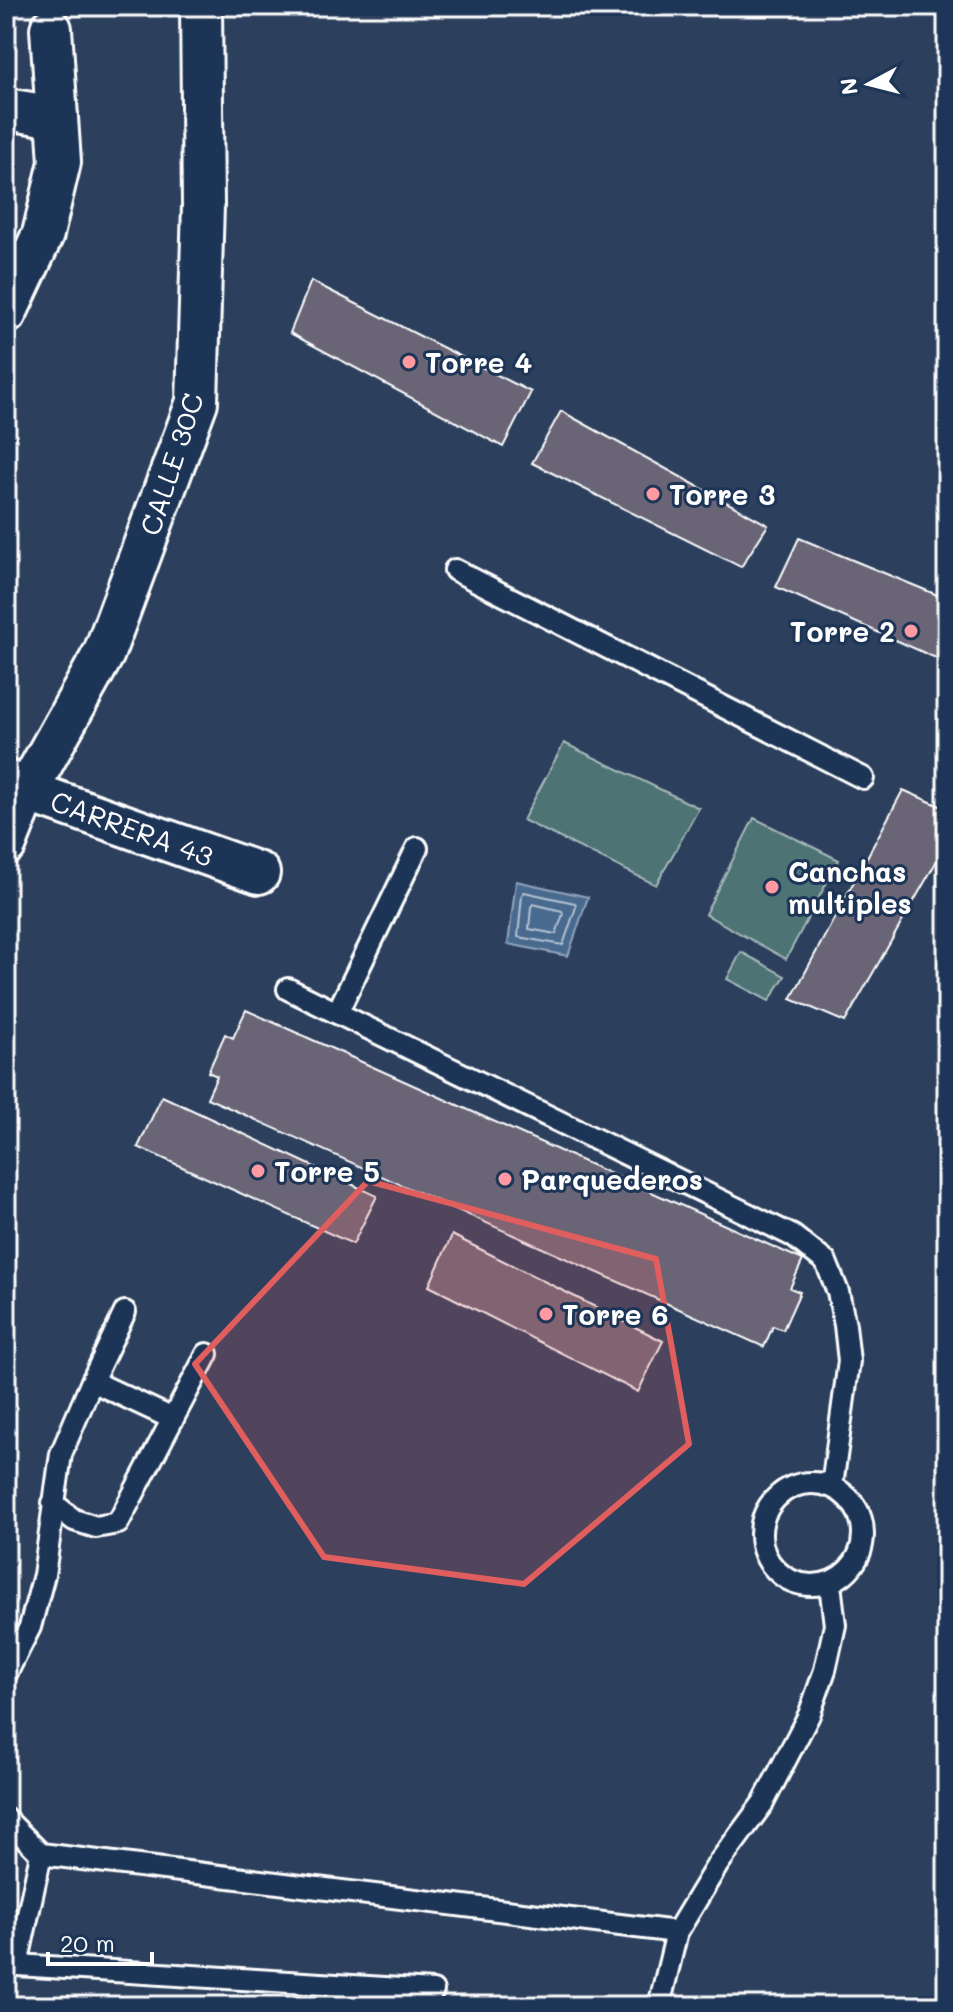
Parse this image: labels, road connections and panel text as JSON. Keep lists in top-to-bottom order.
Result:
{
  "streets": {
    "street": ["CALLE 30C", "CARRERA 43"]
  },
  "crossings": [
    ["CALLE 30C", "CARRERA 43"]
  ],
  "places": [
    "Torre 4",
    "Torre 3",
    "Torre 2",
    "Canchas multiples",
    "Torre 5",
    "Parquederos",
    "Torre 6"
  ],
  "scale_bar": "20 m",
  "north": "left"
}
